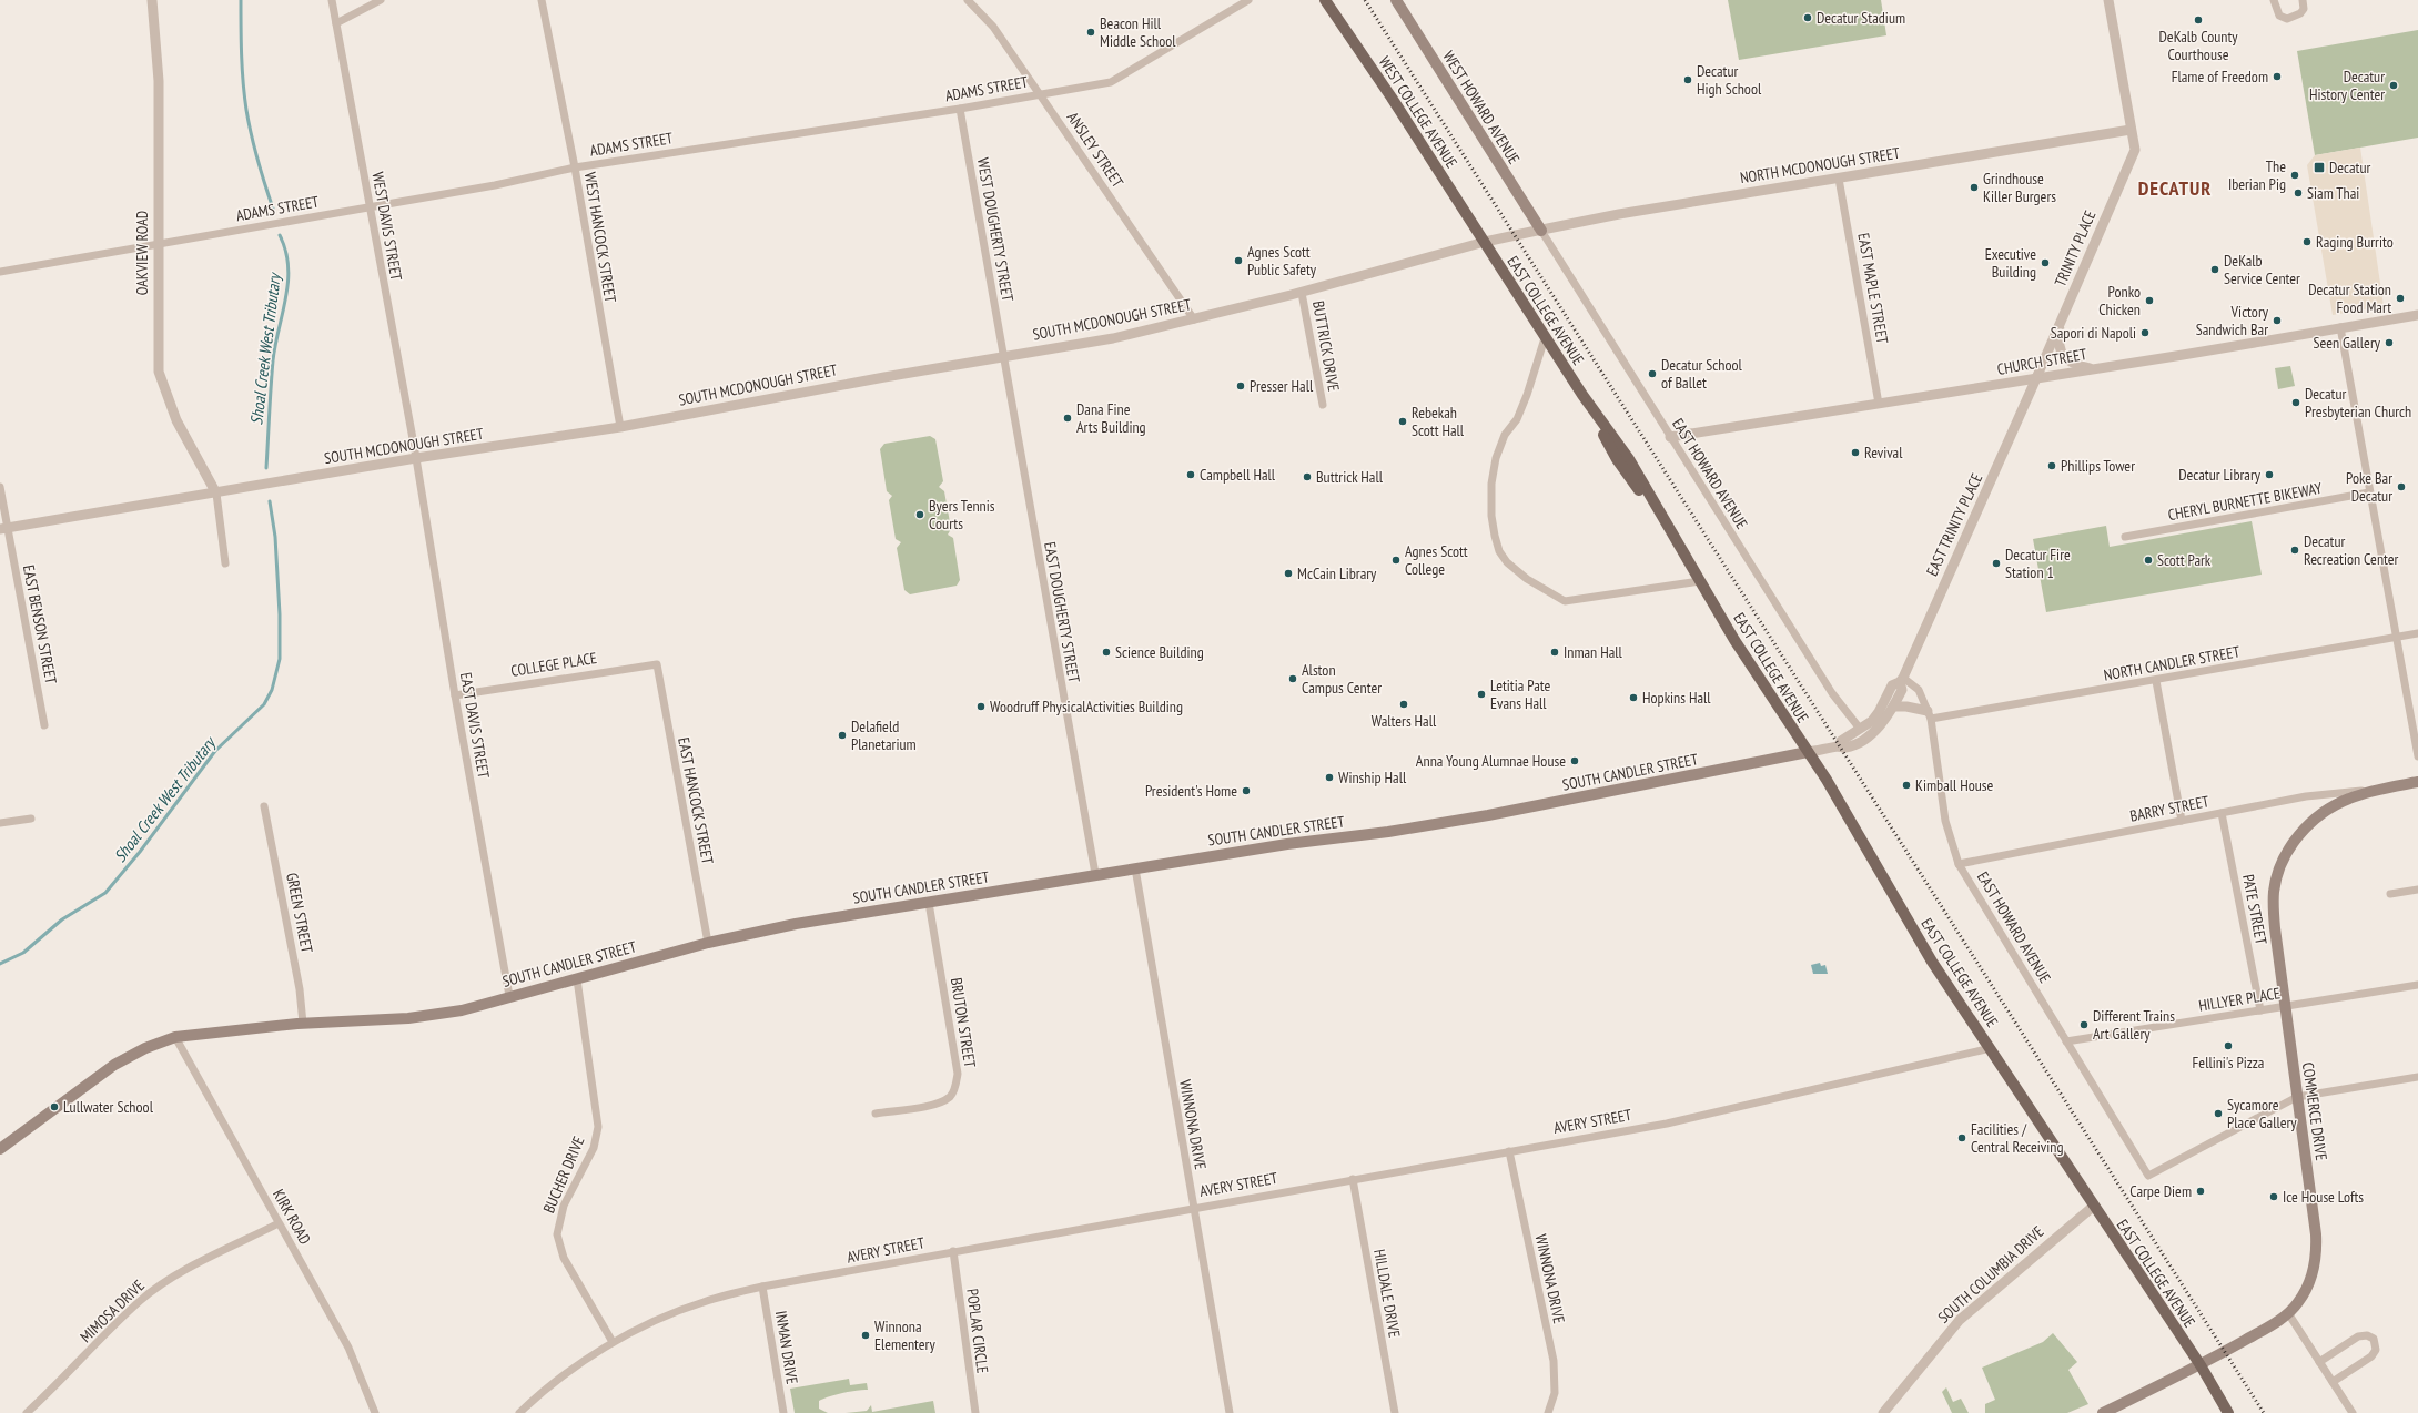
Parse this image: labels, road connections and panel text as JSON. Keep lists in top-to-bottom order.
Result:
{
  "streets": {
    "main road": [
      "WEST HOWARD AVENUE",
      "WEST COLLEGE AVENUE",
      "EAST COLLEGE AVENUE",
      "SOUTH CANDLER STREET",
      "COMMERCE DRIVE"
    ],
    "street": [
      "ADAMS STREET",
      "ANSLEY STREET",
      "NORTH MCDONOUGH STREET",
      "WEST DAVIS STREET",
      "WEST DOUGHERTY STREET",
      "WEST HANCOCK STREET",
      "TRINITY PLACE",
      "OAKVIEW ROAD",
      "EAST MAPLE STREET",
      "SOUTH MCDONOUGH STREET",
      "BUTTRICK DRIVE",
      "CHURCH STREET",
      "EAST HOWARD AVENUE",
      "CHERYL BURNETTE BIKEWAY",
      "EAST TRINITY PLACE",
      "EAST DOUGHERTY STREET",
      "EAST BENSON STREET",
      "NORTH CANDLER STREET",
      "COLLEGE PLACE",
      "EAST DAVIS STREET",
      "EAST HANCOCK STREET",
      "BARRY STREET",
      "PATE STREET",
      "GREEN STREET",
      "HILLYER PLACE",
      "BRUTON STREET",
      "AVERY STREET",
      "WINNONA DRIVE",
      "BUCHER DRIVE",
      "KIRK ROAD",
      "SOUTH COLUMBIA DRIVE",
      "HILLDALE DRIVE",
      "MIMOSA DRIVE",
      "POPLAR CIRCLE",
      "INMAN DRIVE"
    ]
  },
  "crossings": [
    ["ADAMS STREET", "ANSLEY STREET"],
    ["ADAMS STREET", "WEST DAVIS STREET"],
    ["ADAMS STREET", "WEST DOUGHERTY STREET"],
    ["ADAMS STREET", "WEST HANCOCK STREET"],
    ["ADAMS STREET", "OAKVIEW ROAD"],
    ["WEST HOWARD AVENUE", "NORTH MCDONOUGH STREET"],
    ["WEST HOWARD AVENUE", "EAST HOWARD AVENUE"],
    ["WEST COLLEGE AVENUE", "EAST COLLEGE AVENUE"],
    ["WEST COLLEGE AVENUE", "SOUTH MCDONOUGH STREET"],
    ["ANSLEY STREET", "SOUTH MCDONOUGH STREET"],
    ["NORTH MCDONOUGH STREET", "TRINITY PLACE"],
    ["NORTH MCDONOUGH STREET", "EAST MAPLE STREET"],
    ["NORTH MCDONOUGH STREET", "SOUTH MCDONOUGH STREET"],
    ["NORTH MCDONOUGH STREET", "EAST HOWARD AVENUE"],
    ["WEST DAVIS STREET", "SOUTH MCDONOUGH STREET"],
    ["WEST DAVIS STREET", "EAST DAVIS STREET"],
    ["WEST DOUGHERTY STREET", "SOUTH MCDONOUGH STREET"],
    ["WEST DOUGHERTY STREET", "EAST DOUGHERTY STREET"],
    ["WEST HANCOCK STREET", "SOUTH MCDONOUGH STREET"],
    ["TRINITY PLACE", "CHURCH STREET"],
    ["TRINITY PLACE", "EAST TRINITY PLACE"],
    ["OAKVIEW ROAD", "SOUTH MCDONOUGH STREET"],
    ["EAST MAPLE STREET", "CHURCH STREET"],
    ["EAST COLLEGE AVENUE", "SOUTH MCDONOUGH STREET"],
    ["EAST COLLEGE AVENUE", "SOUTH CANDLER STREET"],
    ["EAST COLLEGE AVENUE", "COMMERCE DRIVE"],
    ["EAST COLLEGE AVENUE", "AVERY STREET"],
    ["EAST COLLEGE AVENUE", "SOUTH COLUMBIA DRIVE"],
    ["SOUTH MCDONOUGH STREET", "BUTTRICK DRIVE"],
    ["SOUTH MCDONOUGH STREET", "EAST DOUGHERTY STREET"],
    ["SOUTH MCDONOUGH STREET", "EAST BENSON STREET"],
    ["SOUTH MCDONOUGH STREET", "EAST DAVIS STREET"],
    ["CHURCH STREET", "EAST HOWARD AVENUE"],
    ["CHURCH STREET", "EAST TRINITY PLACE"],
    ["EAST HOWARD AVENUE", "EAST TRINITY PLACE"],
    ["EAST HOWARD AVENUE", "NORTH CANDLER STREET"],
    ["EAST HOWARD AVENUE", "BARRY STREET"],
    ["EAST HOWARD AVENUE", "HILLYER PLACE"],
    ["EAST HOWARD AVENUE", "COMMERCE DRIVE"],
    ["EAST TRINITY PLACE", "SOUTH CANDLER STREET"],
    ["EAST DOUGHERTY STREET", "SOUTH CANDLER STREET"],
    ["COLLEGE PLACE", "EAST DAVIS STREET"],
    ["COLLEGE PLACE", "EAST HANCOCK STREET"],
    ["EAST DAVIS STREET", "SOUTH CANDLER STREET"],
    ["SOUTH CANDLER STREET", "EAST HANCOCK STREET"],
    ["SOUTH CANDLER STREET", "GREEN STREET"],
    ["SOUTH CANDLER STREET", "BRUTON STREET"],
    ["SOUTH CANDLER STREET", "WINNONA DRIVE"],
    ["SOUTH CANDLER STREET", "BUCHER DRIVE"],
    ["SOUTH CANDLER STREET", "KIRK ROAD"],
    ["BARRY STREET", "PATE STREET"],
    ["BARRY STREET", "COMMERCE DRIVE"],
    ["PATE STREET", "HILLYER PLACE"],
    ["HILLYER PLACE", "COMMERCE DRIVE"],
    ["AVERY STREET", "WINNONA DRIVE"],
    ["AVERY STREET", "BUCHER DRIVE"],
    ["AVERY STREET", "HILLDALE DRIVE"],
    ["AVERY STREET", "POPLAR CIRCLE"],
    ["AVERY STREET", "INMAN DRIVE"],
    ["KIRK ROAD", "MIMOSA DRIVE"]
  ],
  "districts": ["DECATUR"],
  "water": ["Shoal Creek West Tributary"],
  "places": {
    "other": [
      "Decatur Stadium",
      "DeKalb County Courthouse",
      "Beacon Hill Middle School",
      "Flame of Freedom",
      "Decatur High School",
      "Decatur History Center",
      "The Iberian Pig",
      "Grindhouse Killer Burgers",
      "Siam Thai",
      "Raging Burrito",
      "Agnes Scott Public Safety",
      "Executive Building",
      "DeKalb Service Center",
      "Decatur Station Food Mart",
      "Ponko Chicken",
      "Victory Sandwich Bar",
      "Sapori di Napoli",
      "Seen Gallery",
      "Decatur School of Ballet",
      "Presser Hall",
      "Decatur Presbyterian Church",
      "Dana Fine Arts Building",
      "Rebekah Scott Hall",
      "Revival",
      "Phillips Tower",
      "Campbell Hall",
      "Decatur Library",
      "Buttrick Hall",
      "Poke Bar Decatur",
      "Byers Tennis Courts",
      "Decatur Recreation Center",
      "Agnes Scott College",
      "Scott Park",
      "Decatur Fire Station 1",
      "McCain Library",
      "Science Building",
      "Inman Hall",
      "Alston Campus Center",
      "Letitia Pate Evans Hall",
      "Hopkins Hall",
      "Walters Hall",
      "Woodruff PhysicalActivities Building",
      "Delafield Planetarium",
      "Anna Young Alumnae House",
      "Winship Hall",
      "Kimball House",
      "President's Home",
      "Different Trains Art Gallery",
      "Fellini's Pizza",
      "Lullwater School",
      "Sycamore Place Gallery",
      "Facilities / Central Receiving",
      "Carpe Diem",
      "Ice House Lofts",
      "Winnona Elementery"
    ],
    "transit": ["Decatur"]
  }
}
